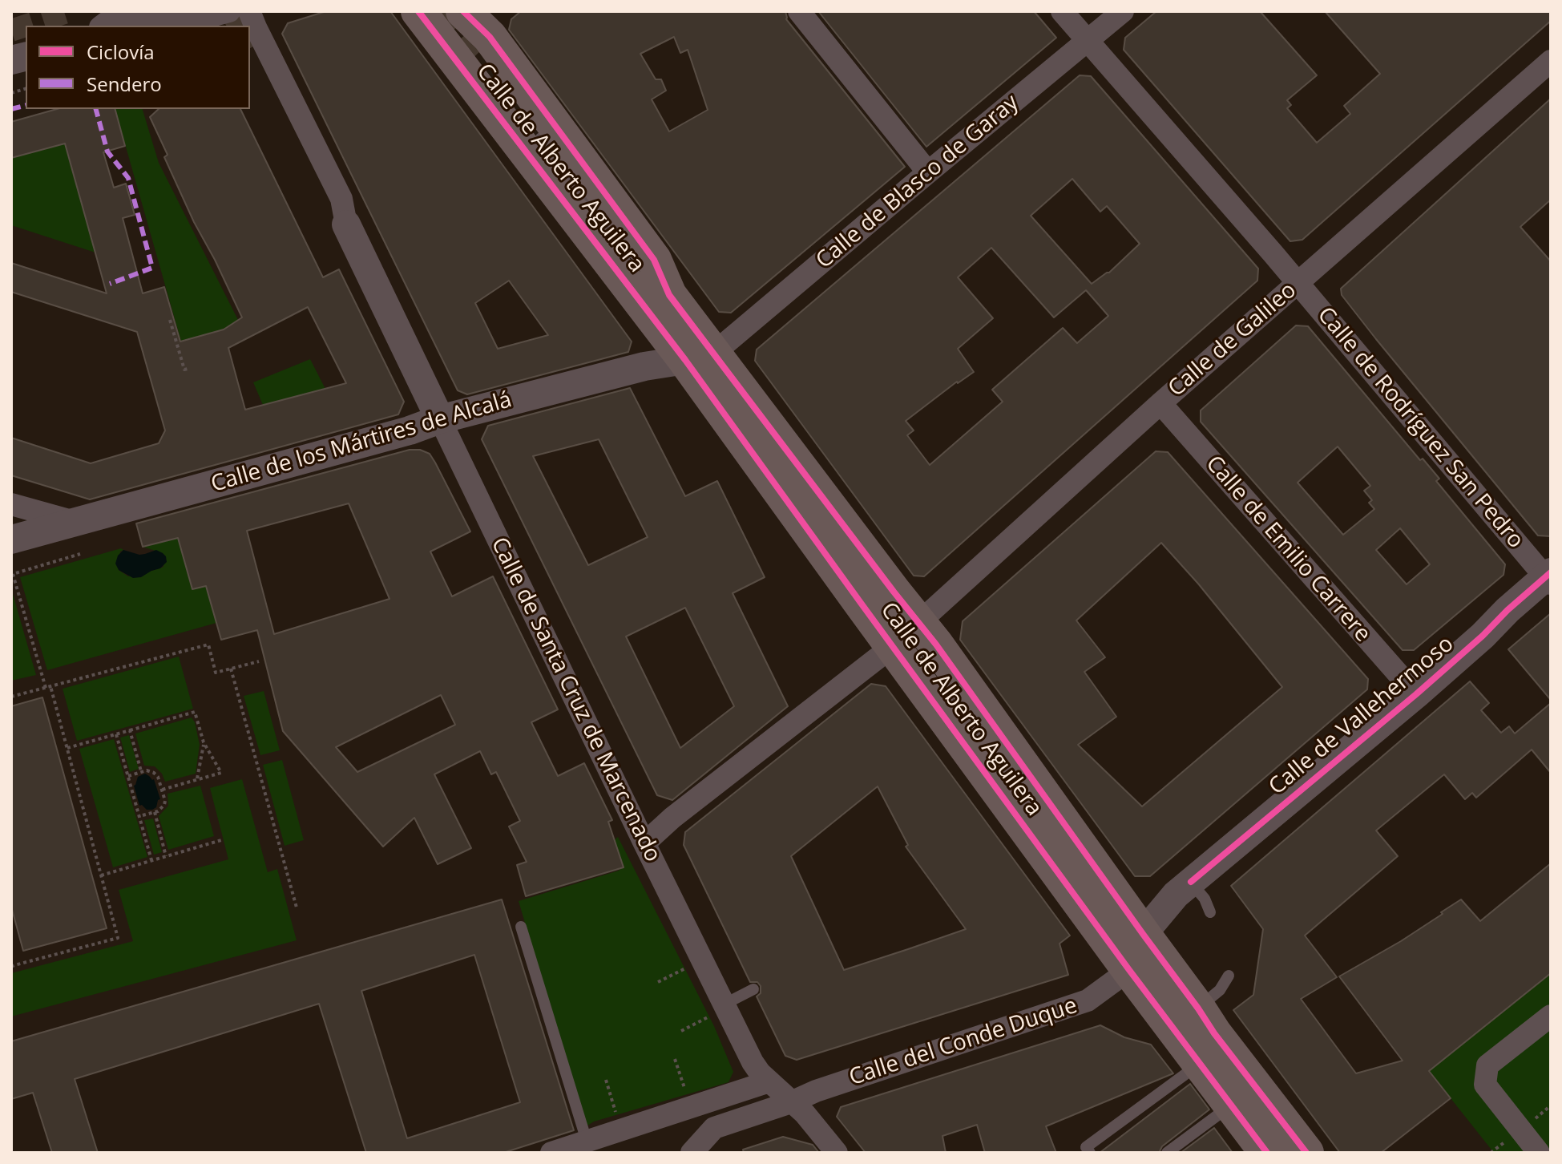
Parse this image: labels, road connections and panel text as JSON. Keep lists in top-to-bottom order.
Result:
{
  "streets": {
    "main road": ["Calle de Alberto Aguilera"],
    "street": [
      "Calle de Blasco de Garay",
      "Calle de Galileo",
      "Calle de Rodríguez San Pedro",
      "Calle de los Mártires de Alcalá",
      "Calle de Emilio Carrere",
      "Calle de Santa Cruz de Marcenado",
      "Calle de Vallehermoso",
      "Calle del Conde Duque"
    ]
  },
  "crossings": [
    ["Calle de Alberto Aguilera", "Calle de Blasco de Garay"],
    ["Calle de Alberto Aguilera", "Calle de Galileo"],
    ["Calle de Alberto Aguilera", "Calle de los Mártires de Alcalá"],
    ["Calle de Alberto Aguilera", "Calle de Vallehermoso"],
    ["Calle de Alberto Aguilera", "Calle del Conde Duque"],
    ["Calle de Blasco de Garay", "Calle de Rodríguez San Pedro"],
    ["Calle de Blasco de Garay", "Calle de los Mártires de Alcalá"],
    ["Calle de Galileo", "Calle de Rodríguez San Pedro"],
    ["Calle de Galileo", "Calle de Emilio Carrere"],
    ["Calle de Galileo", "Calle de Santa Cruz de Marcenado"],
    ["Calle de Rodríguez San Pedro", "Calle de Vallehermoso"],
    ["Calle de los Mártires de Alcalá", "Calle de Santa Cruz de Marcenado"],
    ["Calle de Emilio Carrere", "Calle de Vallehermoso"],
    ["Calle de Santa Cruz de Marcenado", "Calle del Conde Duque"],
    ["Calle de Vallehermoso", "Calle del Conde Duque"]
  ],
  "legend": ["Ciclovía", "Sendero"]
}
